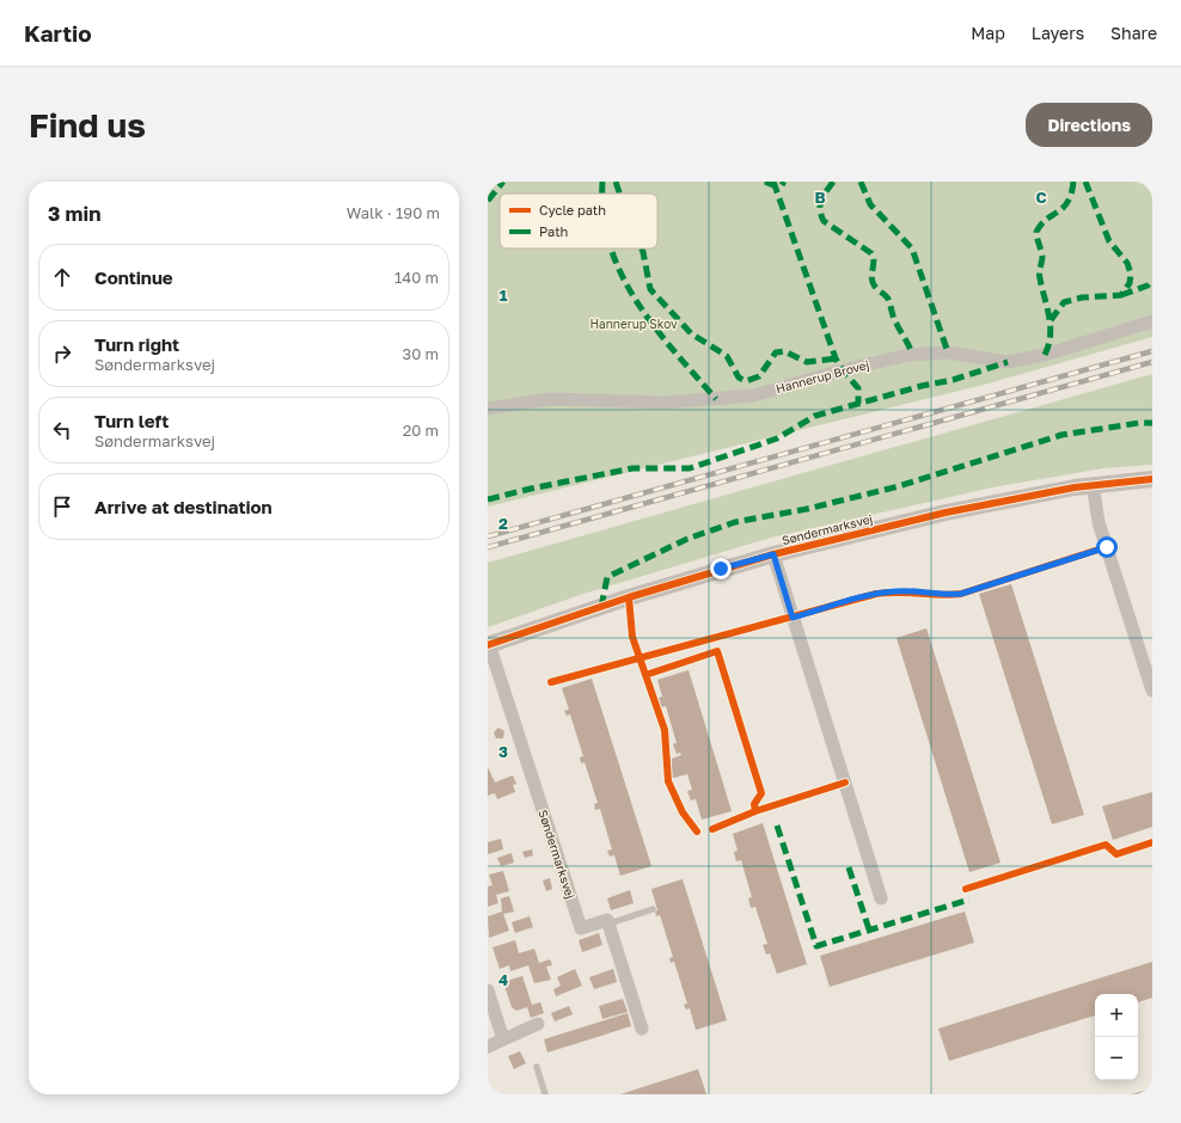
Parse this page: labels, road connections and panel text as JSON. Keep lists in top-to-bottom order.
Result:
{
  "streets": {
    "street": ["Hannerup Brovej", "Søndermarksvej"]
  },
  "parks": ["Hannerup Skov"],
  "legend": ["Cycle path", "Path"],
  "page": {
    "header": "Kartio",
    "nav": ["Map", "Layers", "Share"],
    "buttons": "Directions",
    "title": "Find us",
    "heading": ["3 min", "Walk · 190 m"],
    "list": [
      ["Continue", "140 m"],
      ["Turn right", "Søndermarksvej", "30 m"],
      ["Turn left", "Søndermarksvej", "20 m"],
      "Arrive at destination"
    ],
    "map_buttons": ["+", "−"]
  },
  "grid": {
    "columns": ["B", "C"],
    "rows": [
      "1",
      "2",
      "3",
      "4"
    ]
  }
}
